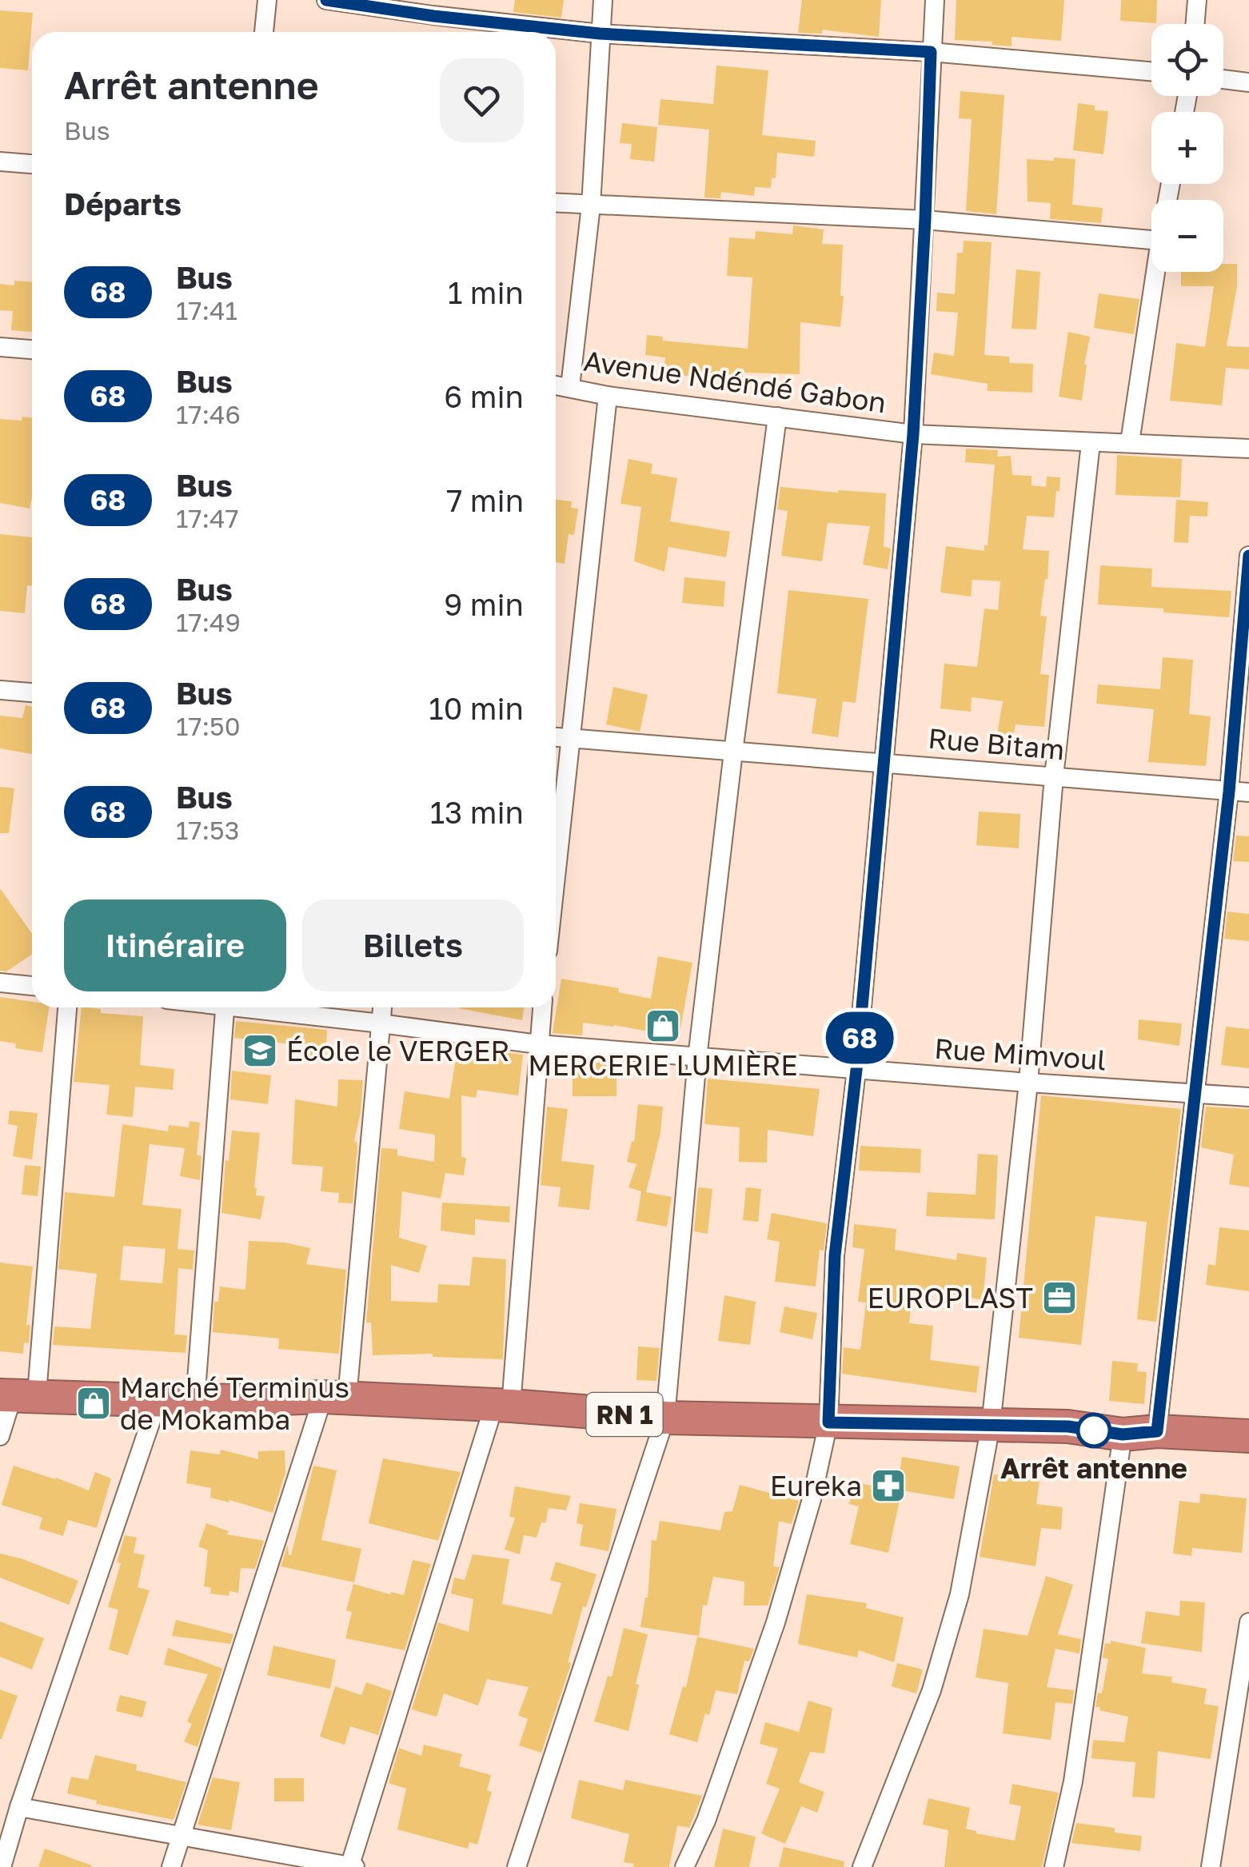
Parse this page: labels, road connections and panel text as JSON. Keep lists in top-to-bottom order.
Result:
{
  "streets": {
    "highway": ["RN 1"],
    "street": ["Avenue Ndéndé Gabon", "Rue Bitam", "Rue Mimvoul"]
  },
  "places": {
    "shop": ["MERCERIE LUMIÈRE", "Marché Terminus de Mokamba"],
    "school or university": ["École le VERGER"],
    "office": ["EUROPLAST"],
    "other": ["Arrêt antenne"],
    "pharmacy": ["Eureka"]
  },
  "lines": ["bus line 68"],
  "page": {
    "on_map": "68",
    "map_buttons": ["+", "−"],
    "heading": [
      ["Arrêt antenne", "Bus"],
      "Départs"
    ],
    "list": [
      {
        "mark": "68",
        "name": "Bus",
        "note": "17:41",
        "value": "1 min"
      },
      {
        "mark": "68",
        "name": "Bus",
        "note": "17:46",
        "value": "6 min"
      },
      {
        "mark": "68",
        "name": "Bus",
        "note": "17:47",
        "value": "7 min"
      },
      {
        "mark": "68",
        "name": "Bus",
        "note": "17:49",
        "value": "9 min"
      },
      {
        "mark": "68",
        "name": "Bus",
        "note": "17:50",
        "value": "10 min"
      },
      {
        "mark": "68",
        "name": "Bus",
        "note": "17:53",
        "value": "13 min"
      }
    ],
    "buttons": ["Itinéraire", "Billets"]
  }
}
